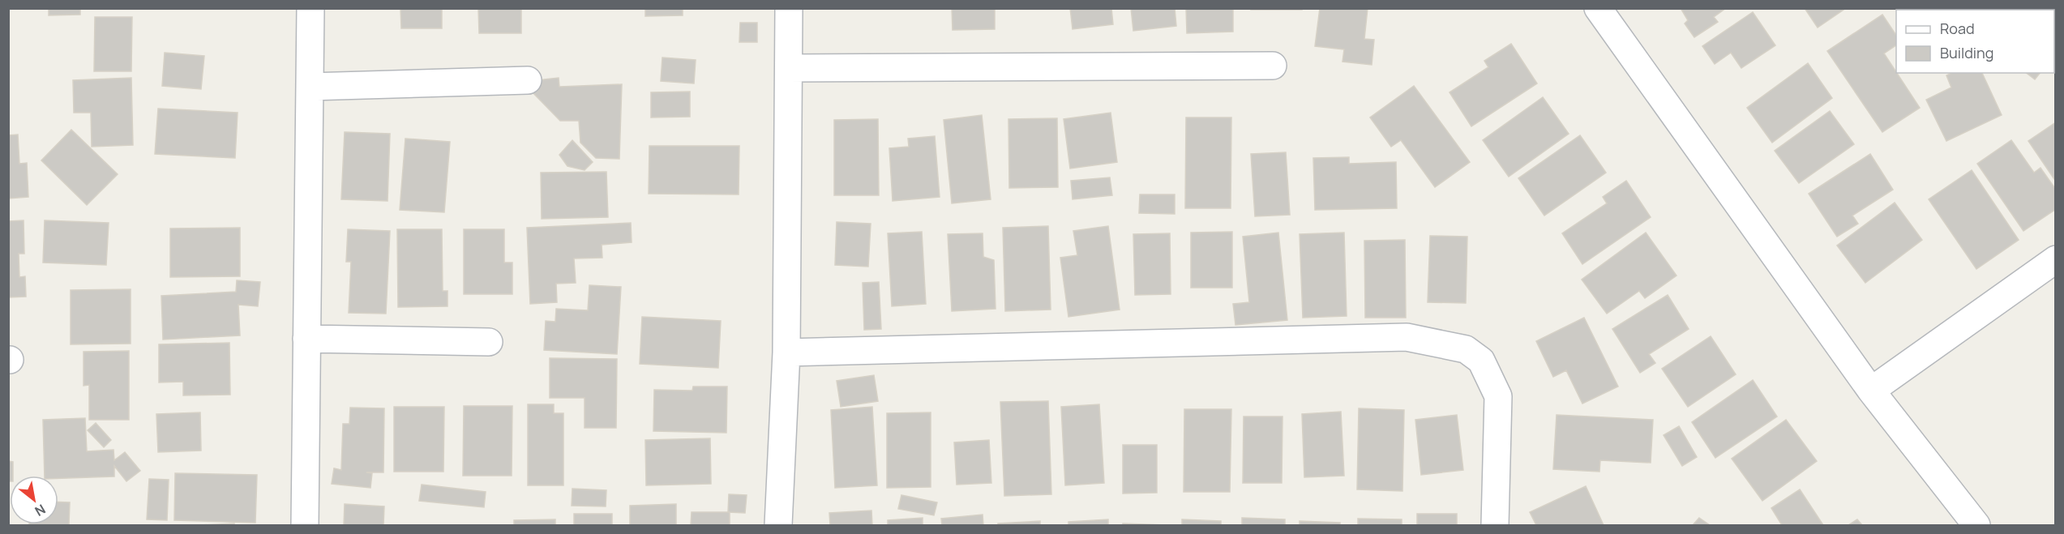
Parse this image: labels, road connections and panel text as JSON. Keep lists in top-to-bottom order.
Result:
{
  "legend": ["Road", "Building"],
  "north": "bottom right"
}
